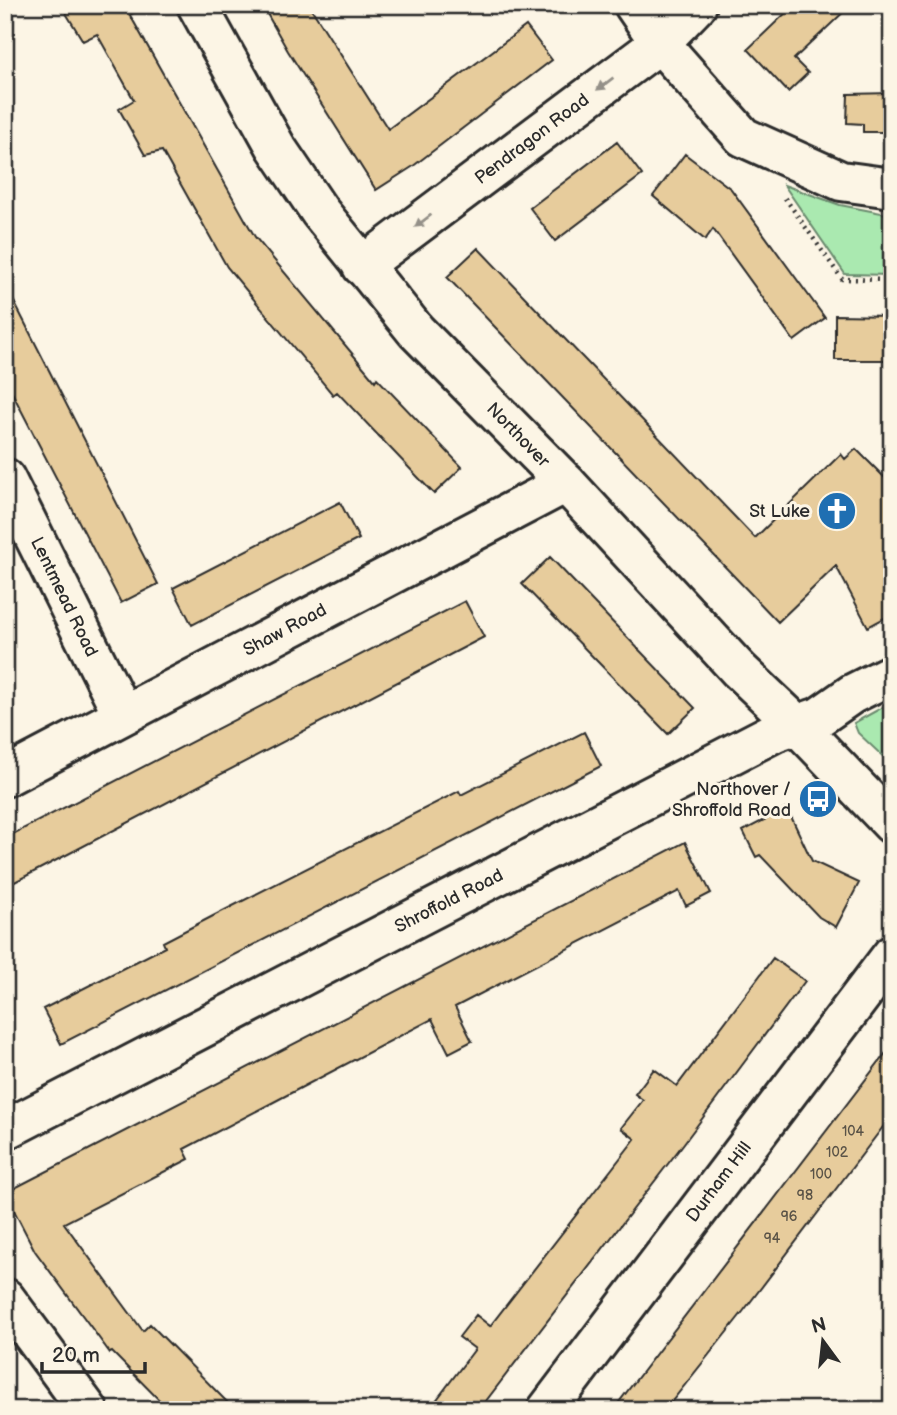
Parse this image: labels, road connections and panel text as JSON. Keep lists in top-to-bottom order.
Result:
{
  "streets": {
    "street": [
      "Pendragon Road",
      "Northover",
      "Lentmead Road",
      "Shaw Road",
      "Shroffold Road",
      "Durham Hill"
    ]
  },
  "crossings": [
    ["Pendragon Road", "Northover"],
    ["Northover", "Shaw Road"],
    ["Northover", "Shroffold Road"],
    ["Lentmead Road", "Shaw Road"]
  ],
  "one_way": ["Pendragon Road"],
  "places": {
    "church": ["St Luke"],
    "bus stop": ["Northover / Shroffold Road"]
  },
  "house_numbers": [
    "104",
    "102",
    "100",
    "98",
    "96",
    "94"
  ],
  "scale_bar": "20 m",
  "north": "top"
}
